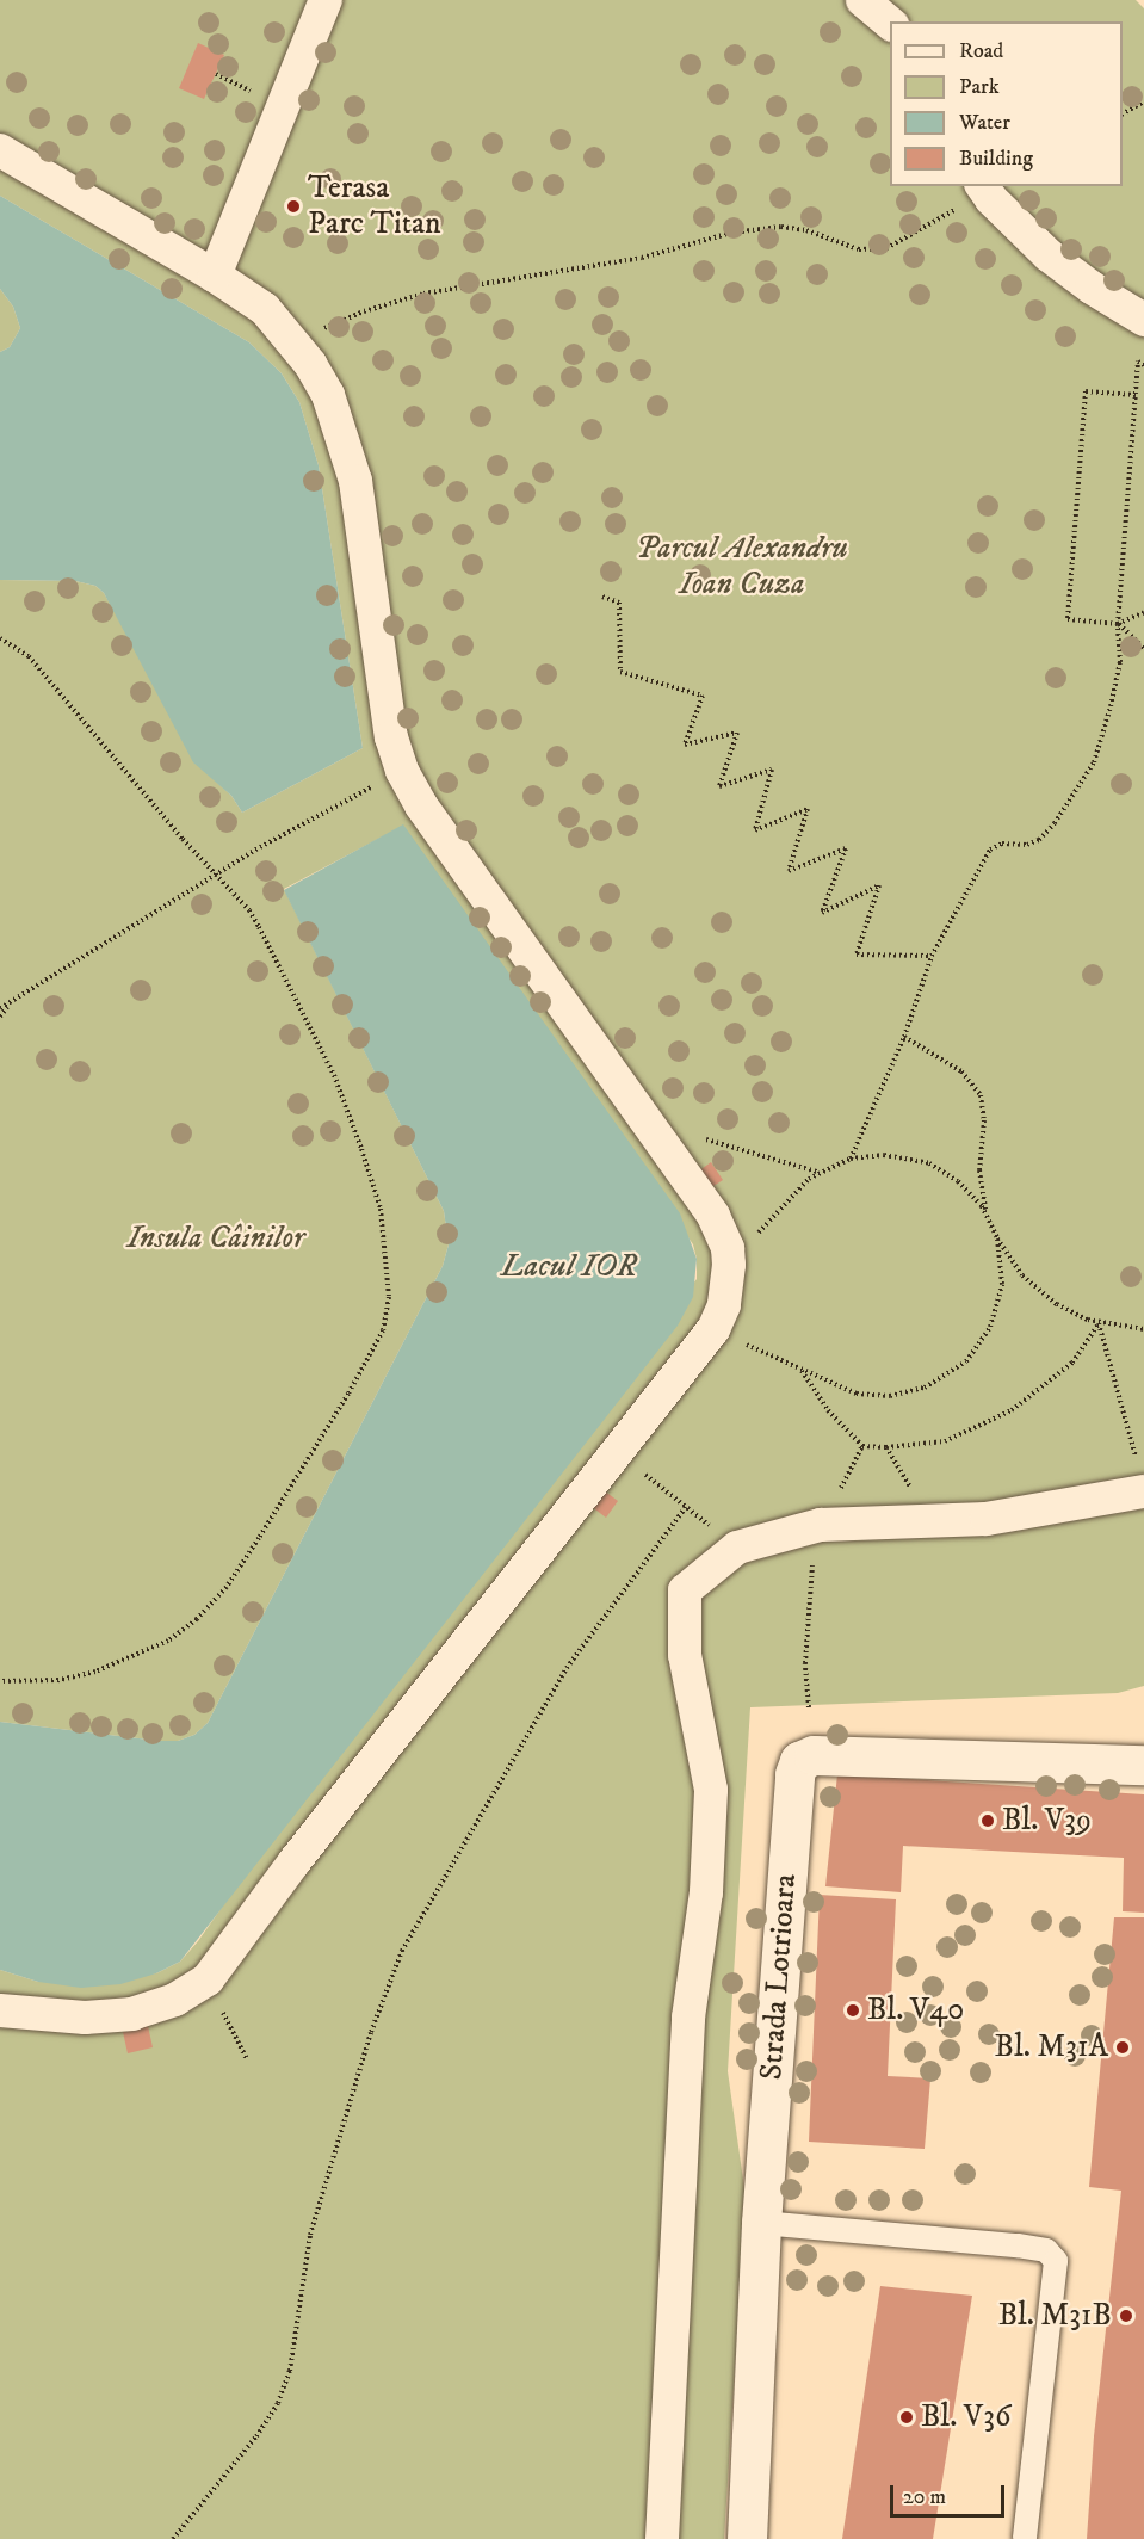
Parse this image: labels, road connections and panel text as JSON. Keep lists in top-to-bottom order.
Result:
{
  "streets": {
    "street": ["Strada Lotrioara"]
  },
  "water": ["Lacul IOR"],
  "parks": ["Parcul Alexandru Ioan Cuza", "Insula Câinilor"],
  "places": [
    "Terasa Parc Titan",
    "Bl. V39",
    "Bl. V40",
    "Bl. M31A",
    "Bl. M31B",
    "Bl. V36"
  ],
  "legend": [
    "Road",
    "Park",
    "Water",
    "Building"
  ],
  "scale_bar": "20 m"
}
